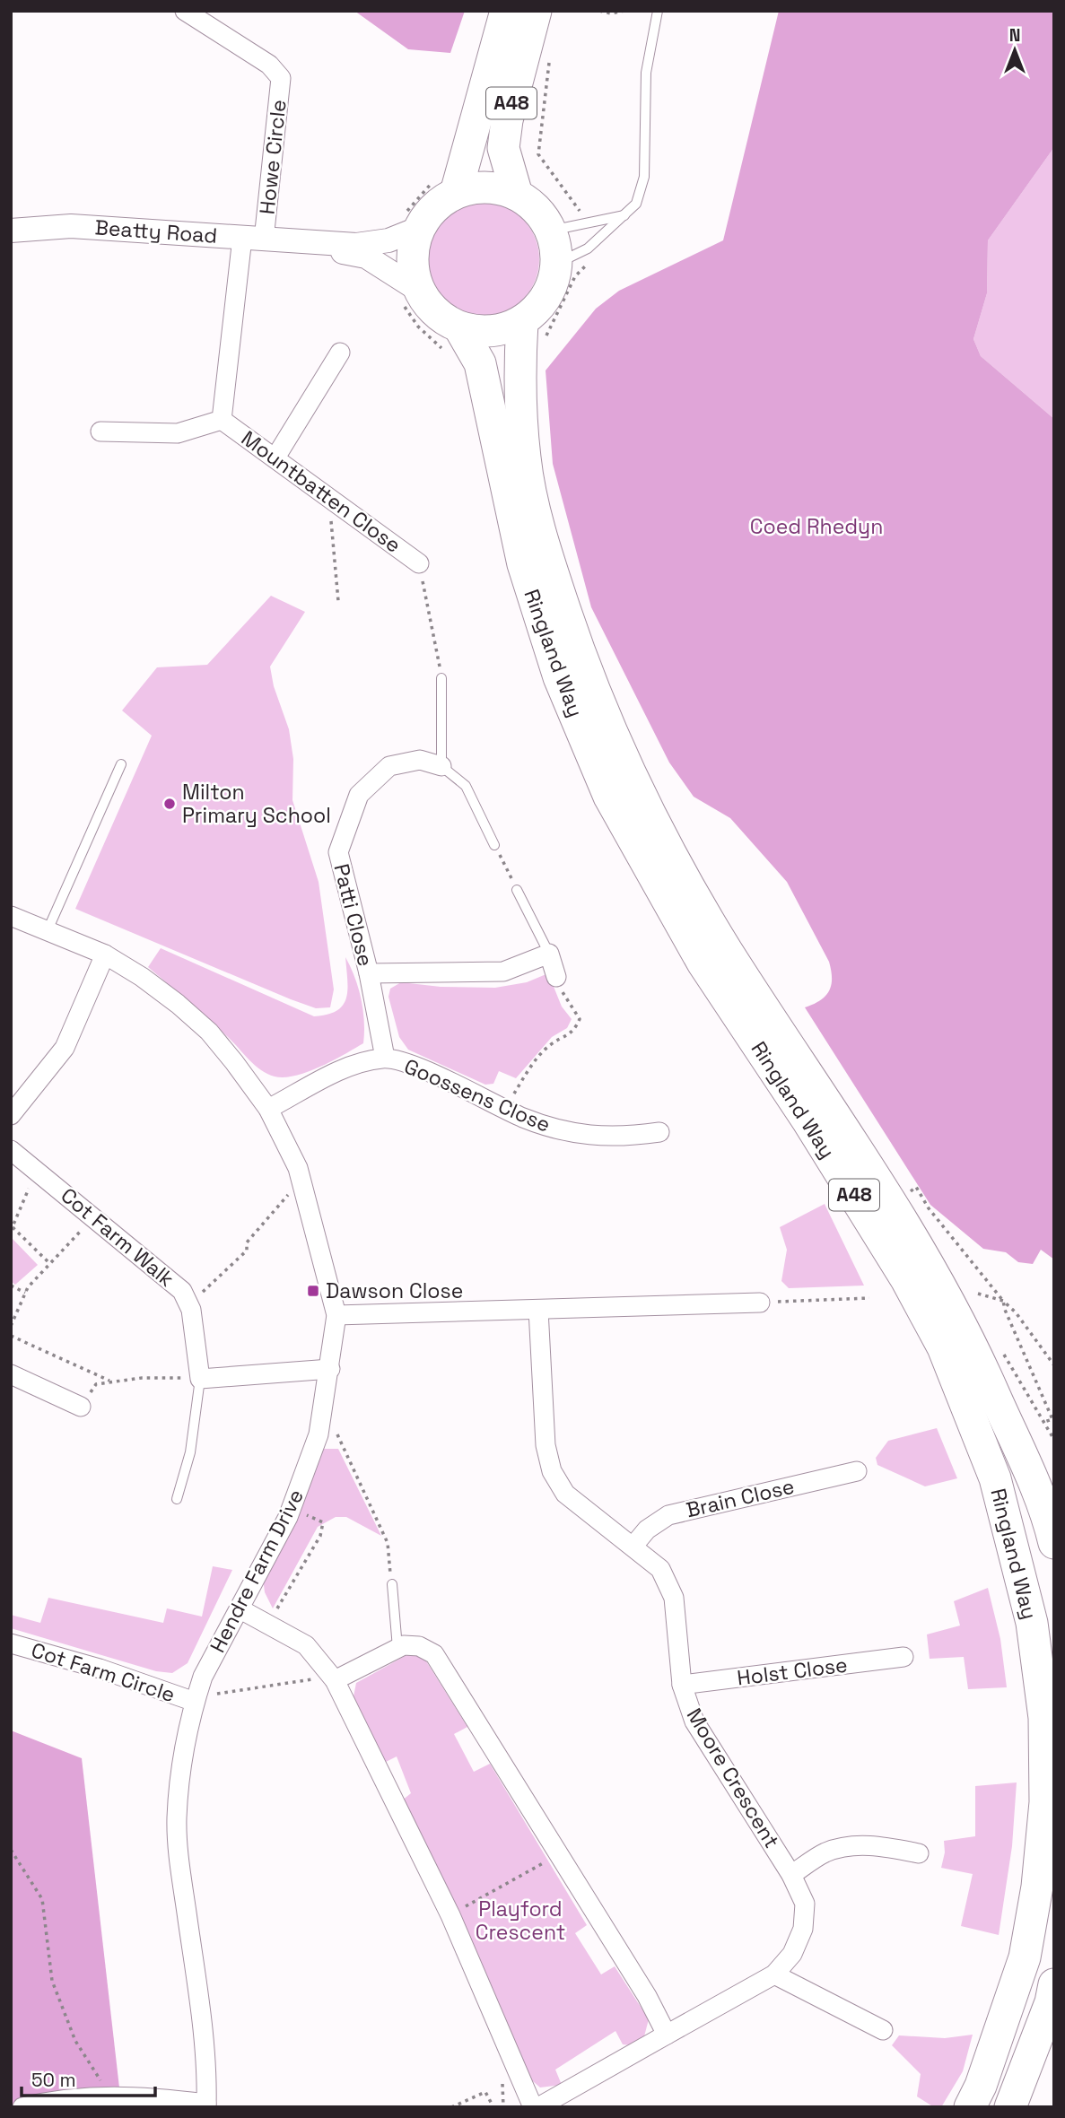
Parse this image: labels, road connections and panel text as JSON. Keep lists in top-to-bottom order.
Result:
{
  "streets": {
    "main road": ["A48", "Ringland Way"],
    "street": [
      "Howe Circle",
      "Beatty Road",
      "Mountbatten Close",
      "Patti Close",
      "Goossens Close",
      "Cot Farm Walk",
      "Brain Close",
      "Hendre Farm Drive",
      "Holst Close",
      "Cot Farm Circle",
      "Moore Crescent"
    ]
  },
  "crossings": [
    ["A48", "Beatty Road"],
    ["A48", "Ringland Way"],
    ["Howe Circle", "Beatty Road"],
    ["Howe Circle", "Mountbatten Close"],
    ["Beatty Road", "Mountbatten Close"],
    ["Beatty Road", "Ringland Way"],
    ["Patti Close", "Goossens Close"],
    ["Goossens Close", "Hendre Farm Drive"],
    ["Brain Close", "Moore Crescent"],
    ["Hendre Farm Drive", "Cot Farm Circle"],
    ["Holst Close", "Moore Crescent"]
  ],
  "parks": ["Coed Rhedyn", "Playford Crescent"],
  "places": {
    "other": ["Milton Primary School"],
    "transit": ["Dawson Close"]
  },
  "scale_bar": "50 m",
  "north": "top"
}
